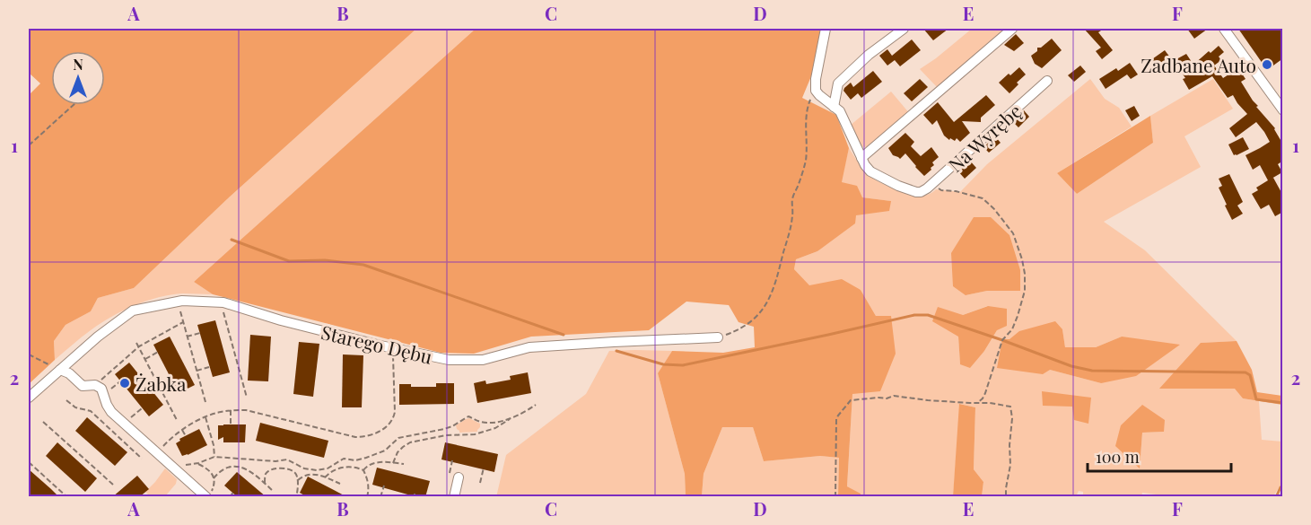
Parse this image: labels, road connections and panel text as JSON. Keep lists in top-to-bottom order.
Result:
{
  "streets": {
    "street": ["Na Wyrębę", "Starego Dębu"]
  },
  "places": ["Zadbane Auto", "Żabka"],
  "scale_bar": "100 m",
  "north": "top",
  "grid": {
    "columns": [
      "A",
      "B",
      "C",
      "D",
      "E",
      "F"
    ],
    "rows": ["1", "2"]
  }
}
